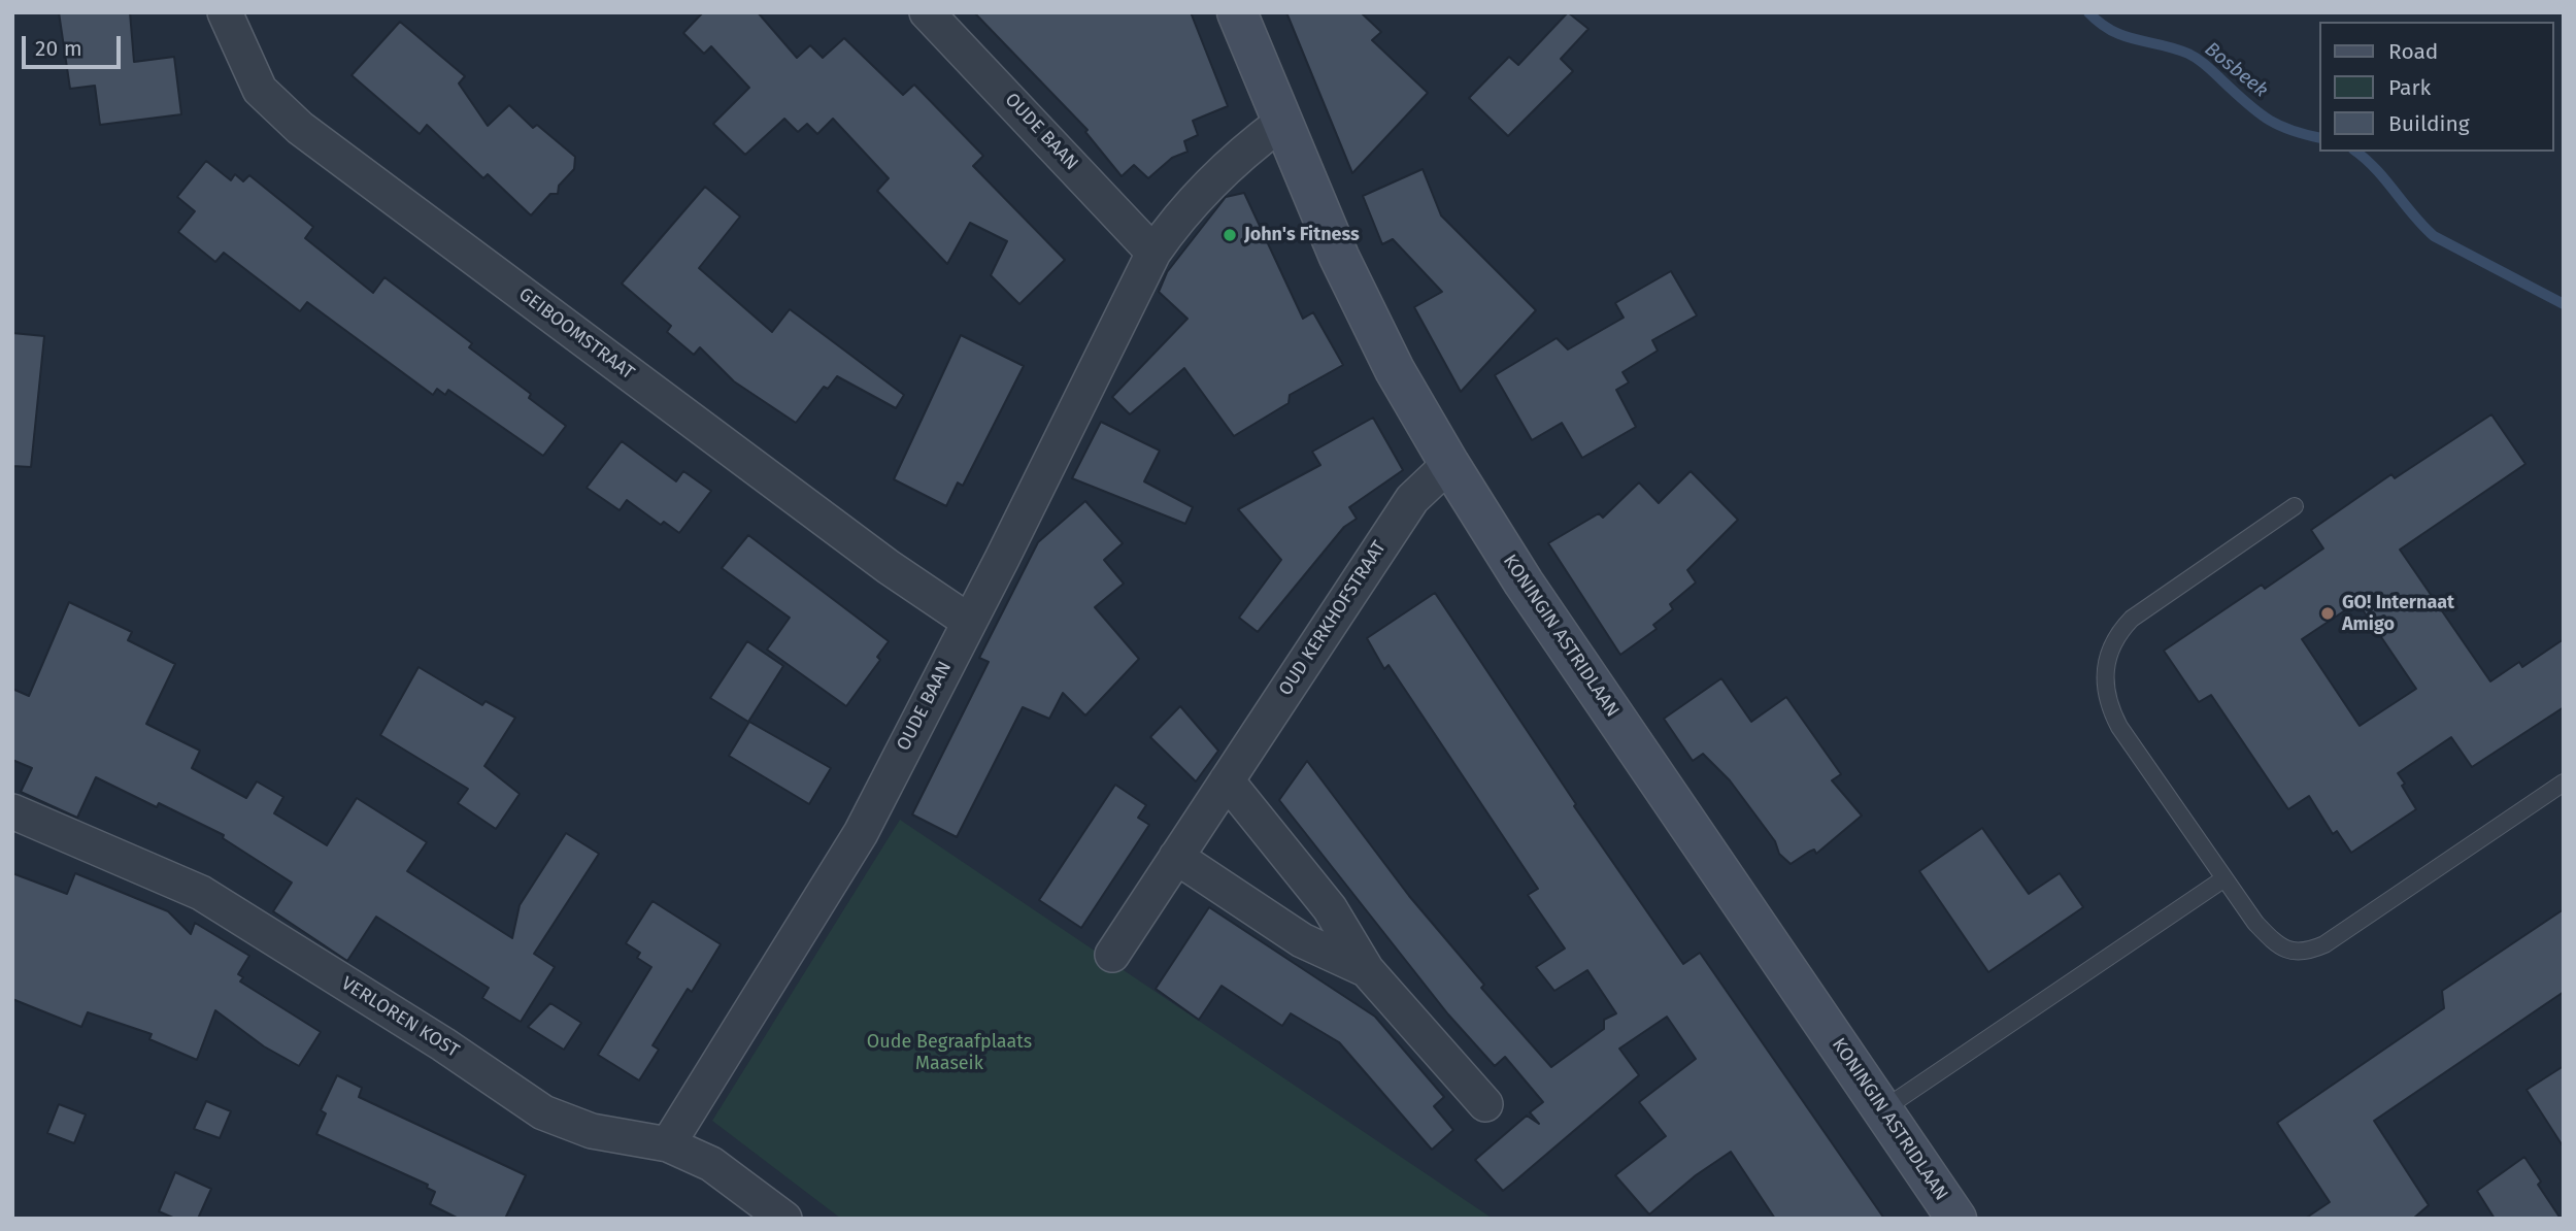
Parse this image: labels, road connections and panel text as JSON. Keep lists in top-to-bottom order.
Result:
{
  "streets": {
    "main road": ["KONINGIN ASTRIDLAAN"],
    "street": [
      "OUDE BAAN",
      "GEIBOOMSTRAAT",
      "OUD KERKHOFSTRAAT",
      "VERLOREN KOST"
    ]
  },
  "crossings": [
    ["OUDE BAAN", "GEIBOOMSTRAAT"],
    ["OUDE BAAN", "KONINGIN ASTRIDLAAN"],
    ["OUDE BAAN", "VERLOREN KOST"],
    ["OUD KERKHOFSTRAAT", "KONINGIN ASTRIDLAAN"]
  ],
  "water": ["Bosbeek"],
  "parks": ["Oude Begraafplaats Maaseik"],
  "places": ["John's Fitness", "GO! Internaat Amigo"],
  "legend": ["Road", "Park", "Building"],
  "scale_bar": "20 m"
}
